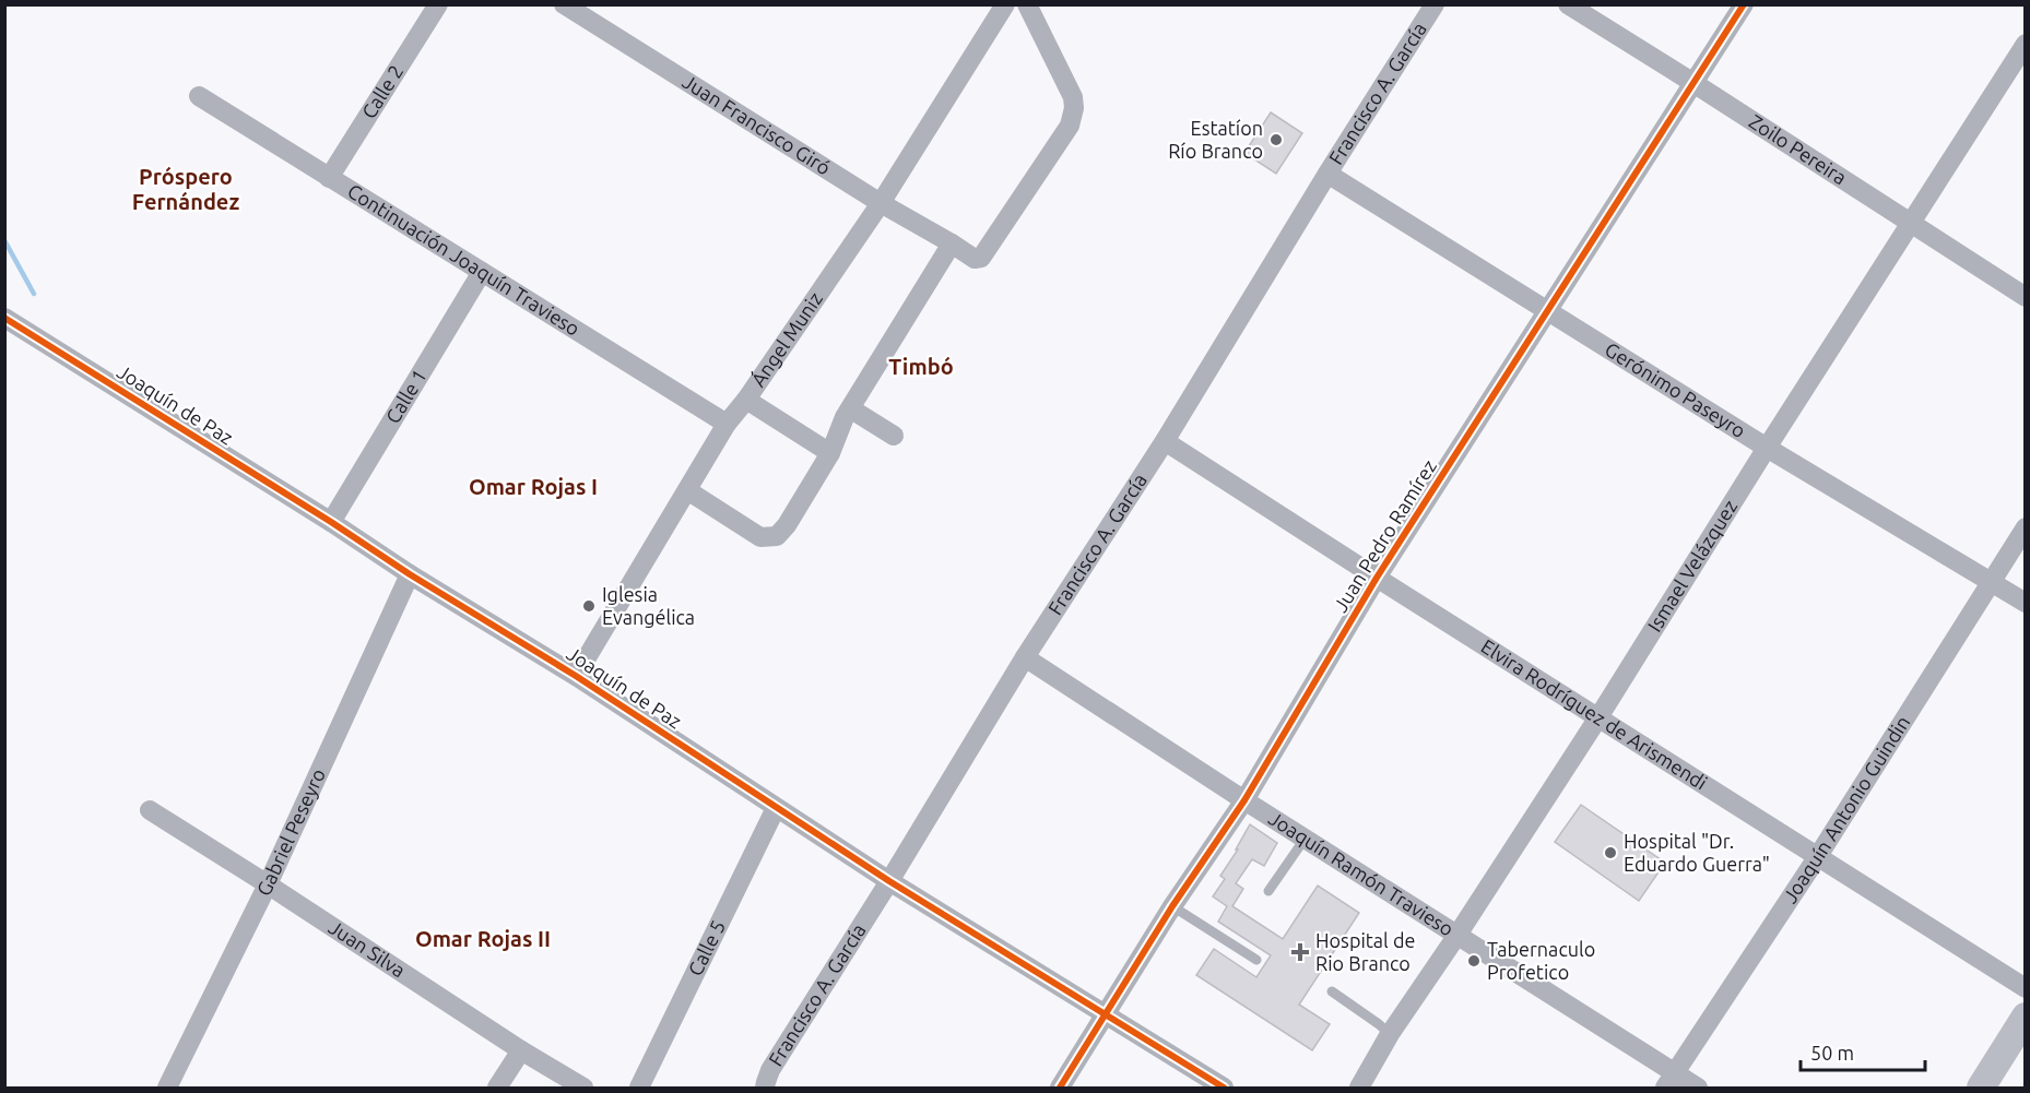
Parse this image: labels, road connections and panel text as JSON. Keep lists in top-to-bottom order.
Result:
{
  "streets": {
    "street": [
      "Calle 2",
      "Francisco A. García",
      "Juan Francisco Giró",
      "Zoilo Pereira",
      "Continuación Joaquín Travieso",
      "Ángel Muniz",
      "Gerónimo Paseyro",
      "Calle 1",
      "Joaquín de Paz",
      "Juan Pedro Ramírez",
      "Ismael Velázquez",
      "Elvira Rodríguez de Arismendi",
      "Joaquín Antonio Guindin",
      "Gabriel Peseyro",
      "Joaquín Ramón Travieso",
      "Calle 5",
      "Juan Silva"
    ]
  },
  "crossings": [
    ["Calle 2", "Continuación Joaquín Travieso"],
    ["Francisco A. García", "Gerónimo Paseyro"],
    ["Francisco A. García", "Joaquín de Paz"],
    ["Francisco A. García", "Elvira Rodríguez de Arismendi"],
    ["Francisco A. García", "Joaquín Ramón Travieso"],
    ["Juan Francisco Giró", "Ángel Muniz"],
    ["Zoilo Pereira", "Juan Pedro Ramírez"],
    ["Zoilo Pereira", "Ismael Velázquez"],
    ["Continuación Joaquín Travieso", "Ángel Muniz"],
    ["Continuación Joaquín Travieso", "Calle 1"],
    ["Ángel Muniz", "Joaquín de Paz"],
    ["Gerónimo Paseyro", "Juan Pedro Ramírez"],
    ["Gerónimo Paseyro", "Ismael Velázquez"],
    ["Gerónimo Paseyro", "Joaquín Antonio Guindin"],
    ["Calle 1", "Joaquín de Paz"],
    ["Joaquín de Paz", "Juan Pedro Ramírez"],
    ["Joaquín de Paz", "Gabriel Peseyro"],
    ["Joaquín de Paz", "Calle 5"],
    ["Juan Pedro Ramírez", "Elvira Rodríguez de Arismendi"],
    ["Juan Pedro Ramírez", "Joaquín Ramón Travieso"],
    ["Ismael Velázquez", "Elvira Rodríguez de Arismendi"],
    ["Ismael Velázquez", "Joaquín Ramón Travieso"],
    ["Elvira Rodríguez de Arismendi", "Joaquín Antonio Guindin"],
    ["Joaquín Antonio Guindin", "Joaquín Ramón Travieso"],
    ["Gabriel Peseyro", "Juan Silva"]
  ],
  "districts": [
    "Próspero Fernández",
    "Timbó",
    "Omar Rojas I",
    "Omar Rojas II"
  ],
  "places": {
    "other": [
      "Estatíon Río Branco",
      "Iglesia Evangélica",
      "Hospital \"Dr. Eduardo Guerra\"",
      "Tabernaculo Profetico"
    ],
    "health": ["Hospital de Rio Branco"]
  },
  "scale_bar": "50 m"
}
